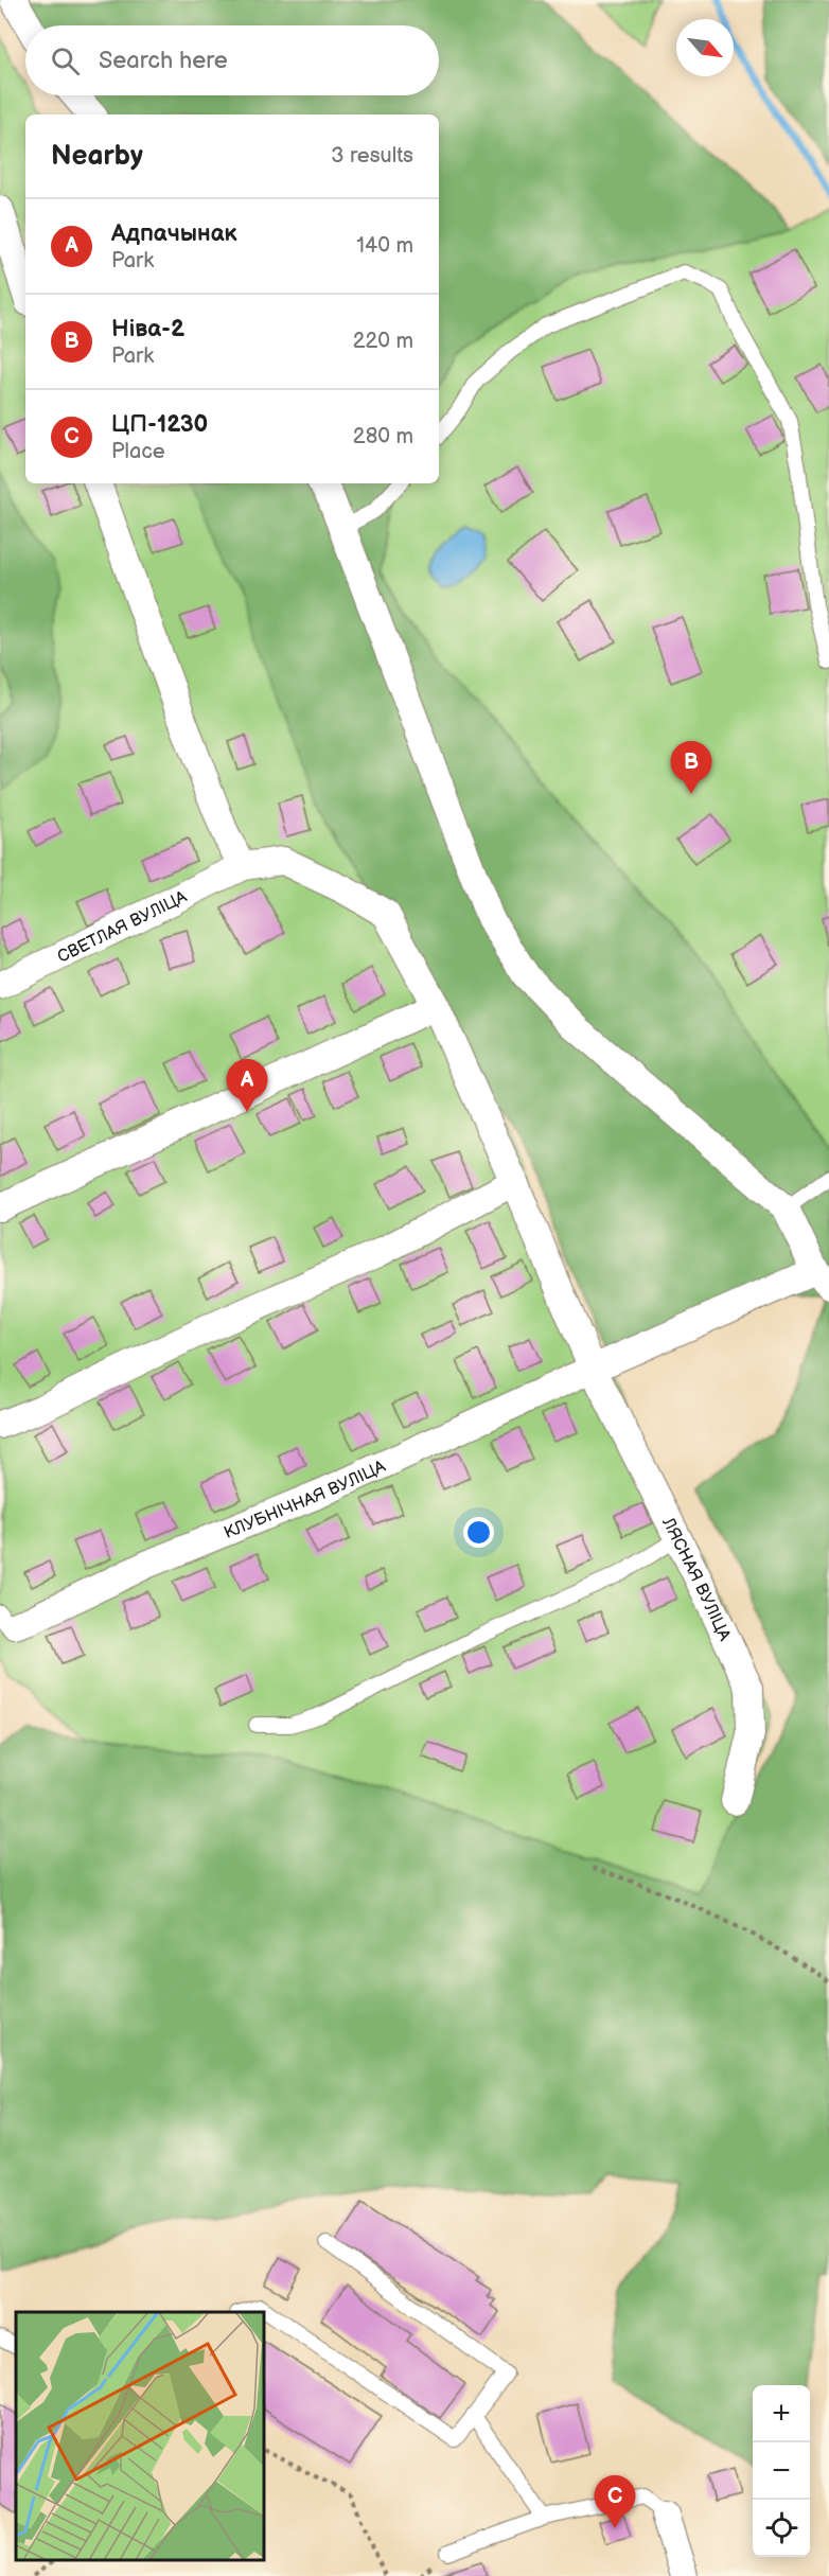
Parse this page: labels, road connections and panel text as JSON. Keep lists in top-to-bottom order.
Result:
{
  "streets": {
    "street": ["СВЕТЛАЯ ВУЛІЦА", "КЛУБНІЧНАЯ ВУЛІЦА", "ЛЯСНАЯ ВУЛІЦА"]
  },
  "crossings": [
    ["СВЕТЛАЯ ВУЛІЦА", "ЛЯСНАЯ ВУЛІЦА"],
    ["КЛУБНІЧНАЯ ВУЛІЦА", "ЛЯСНАЯ ВУЛІЦА"]
  ],
  "north": "bottom right",
  "page": {
    "search": "Search here",
    "heading": ["Nearby", "3 results"],
    "list": [
      {
        "mark": "A",
        "name": "Адпачынак",
        "note": "Park",
        "value": "140 m"
      },
      {
        "mark": "B",
        "name": "Ніва-2",
        "note": "Park",
        "value": "220 m"
      },
      {
        "mark": "C",
        "name": "ЦП-1230",
        "note": "Place",
        "value": "280 m"
      }
    ],
    "pins": ["B", "A", "C"],
    "map_buttons": ["+", "−"]
  }
}
